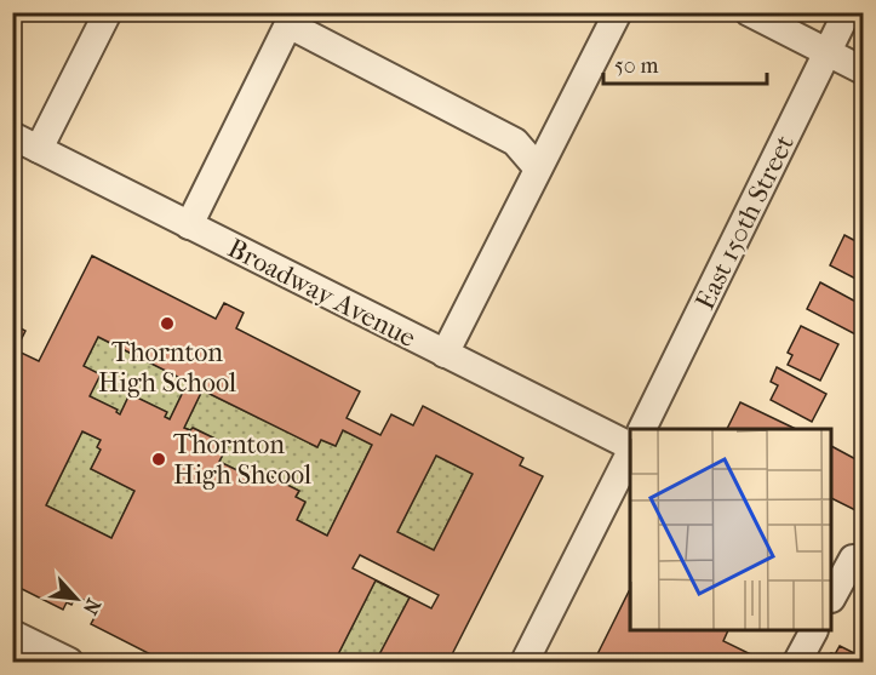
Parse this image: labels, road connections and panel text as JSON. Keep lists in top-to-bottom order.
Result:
{
  "streets": {
    "street": ["East 150th Street", "Broadway Avenue"]
  },
  "places": ["Thornton High School", "Thornton High Shcool"],
  "scale_bar": "50 m",
  "north": "bottom right"
}
